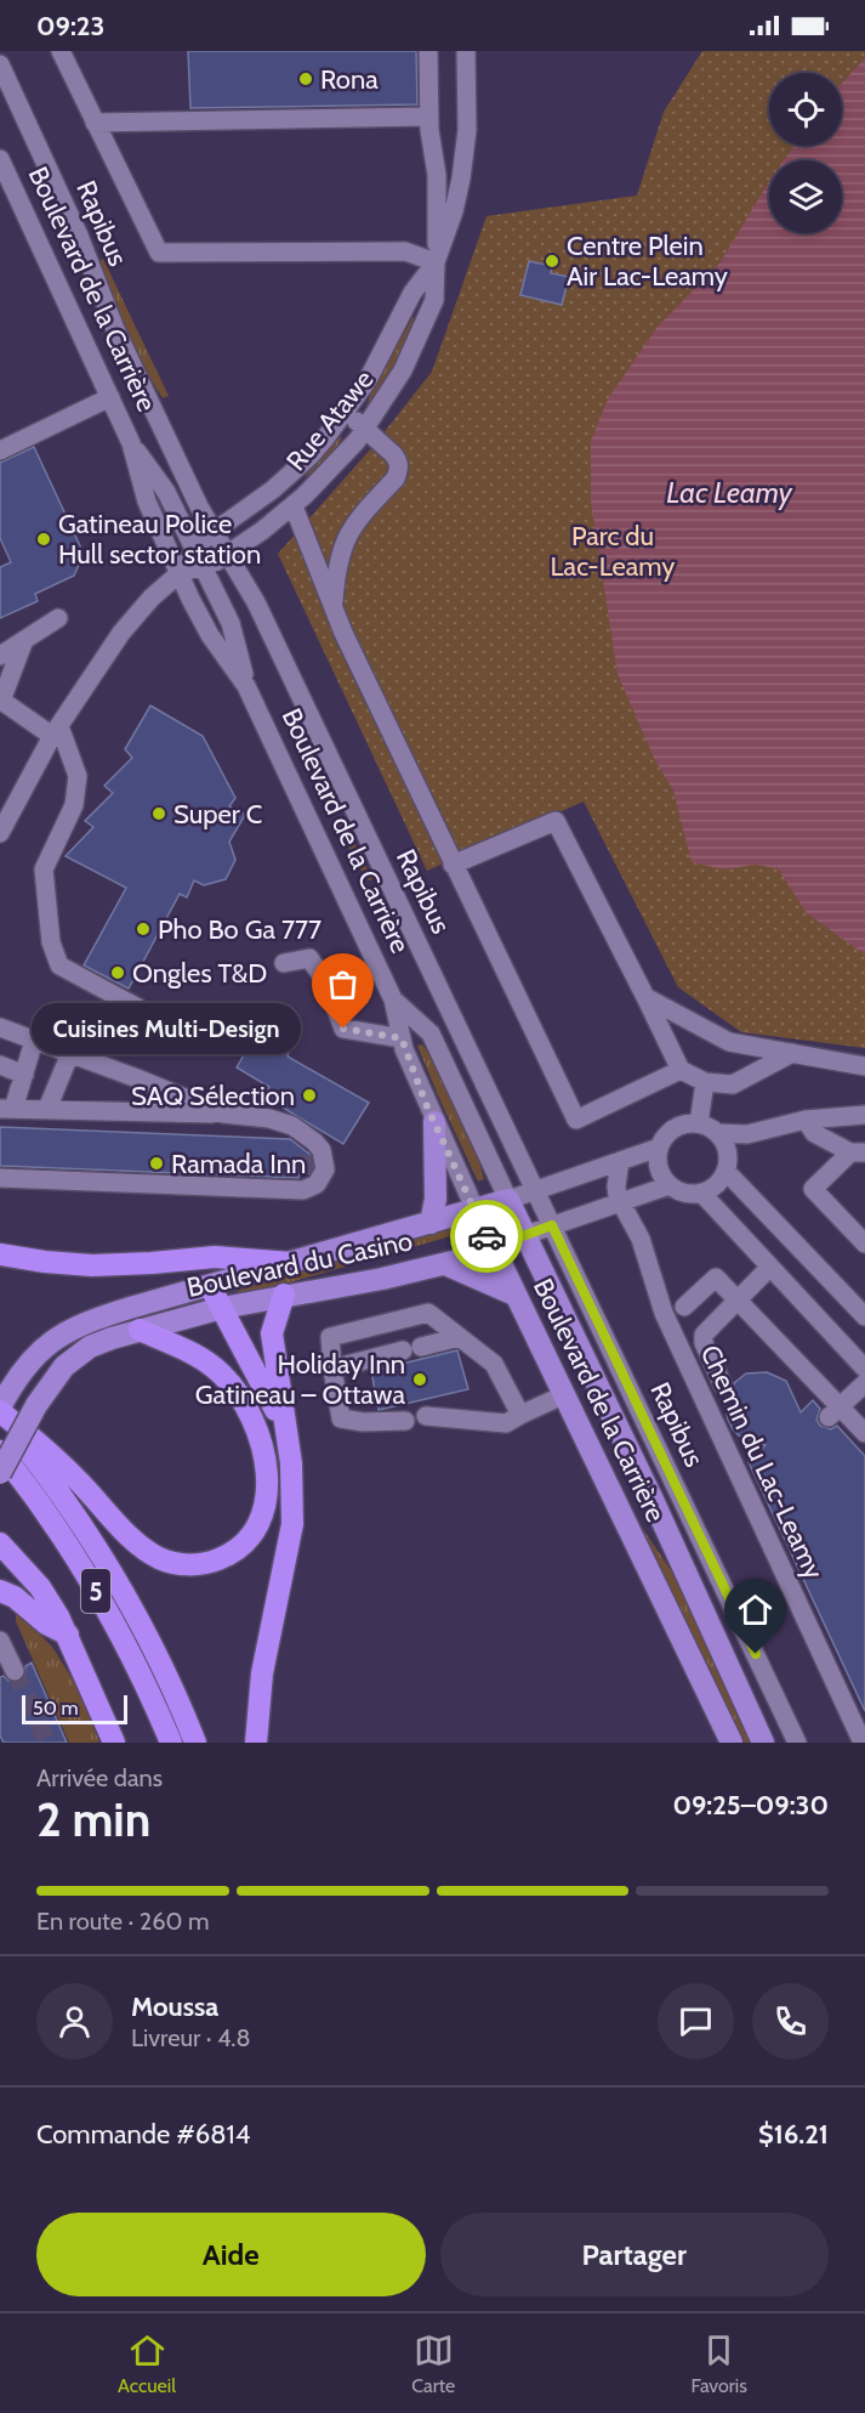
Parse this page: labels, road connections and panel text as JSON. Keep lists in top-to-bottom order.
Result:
{
  "streets": {
    "highway": ["5"],
    "main road": ["Boulevard de la Carrière", "Boulevard du Casino"],
    "street": ["Rapibus", "Rue Atawe", "Chemin du Lac-Leamy"]
  },
  "crossings": [
    ["Rapibus", "Rue Atawe"],
    ["Rapibus", "Boulevard du Casino"],
    ["Boulevard de la Carrière", "Rue Atawe"],
    ["Boulevard de la Carrière", "Boulevard du Casino"],
    ["Boulevard du Casino", "Chemin du Lac-Leamy"],
    ["Boulevard du Casino", "5"]
  ],
  "water": ["Lac Leamy"],
  "parks": ["Parc du Lac-Leamy"],
  "places": [
    "Rona",
    "Centre Plein Air Lac-Leamy",
    "Gatineau Police Hull sector station",
    "Super C",
    "Pho Bo Ga 777",
    "Ongles T&D",
    "Cuisines Multi-Design",
    "SAQ Sélection",
    "Ramada Inn",
    "Holiday Inn Gatineau – Ottawa"
  ],
  "scale_bar": "50 m",
  "page": {
    "status": "09:23",
    "bubble": "Cuisines Multi-Design",
    "scale": "50 m",
    "heading": ["2 min", "Arrivée dans", "09:25–09:30"],
    "panel": [
      "Moussa",
      "Livreur · 4.8",
      "Commande #6814",
      "$16.21"
    ],
    "bar": "En route · 260 m",
    "buttons": ["Aide", "Partager"],
    "tabs": ["Accueil", "Carte", "Favoris"]
  }
}
